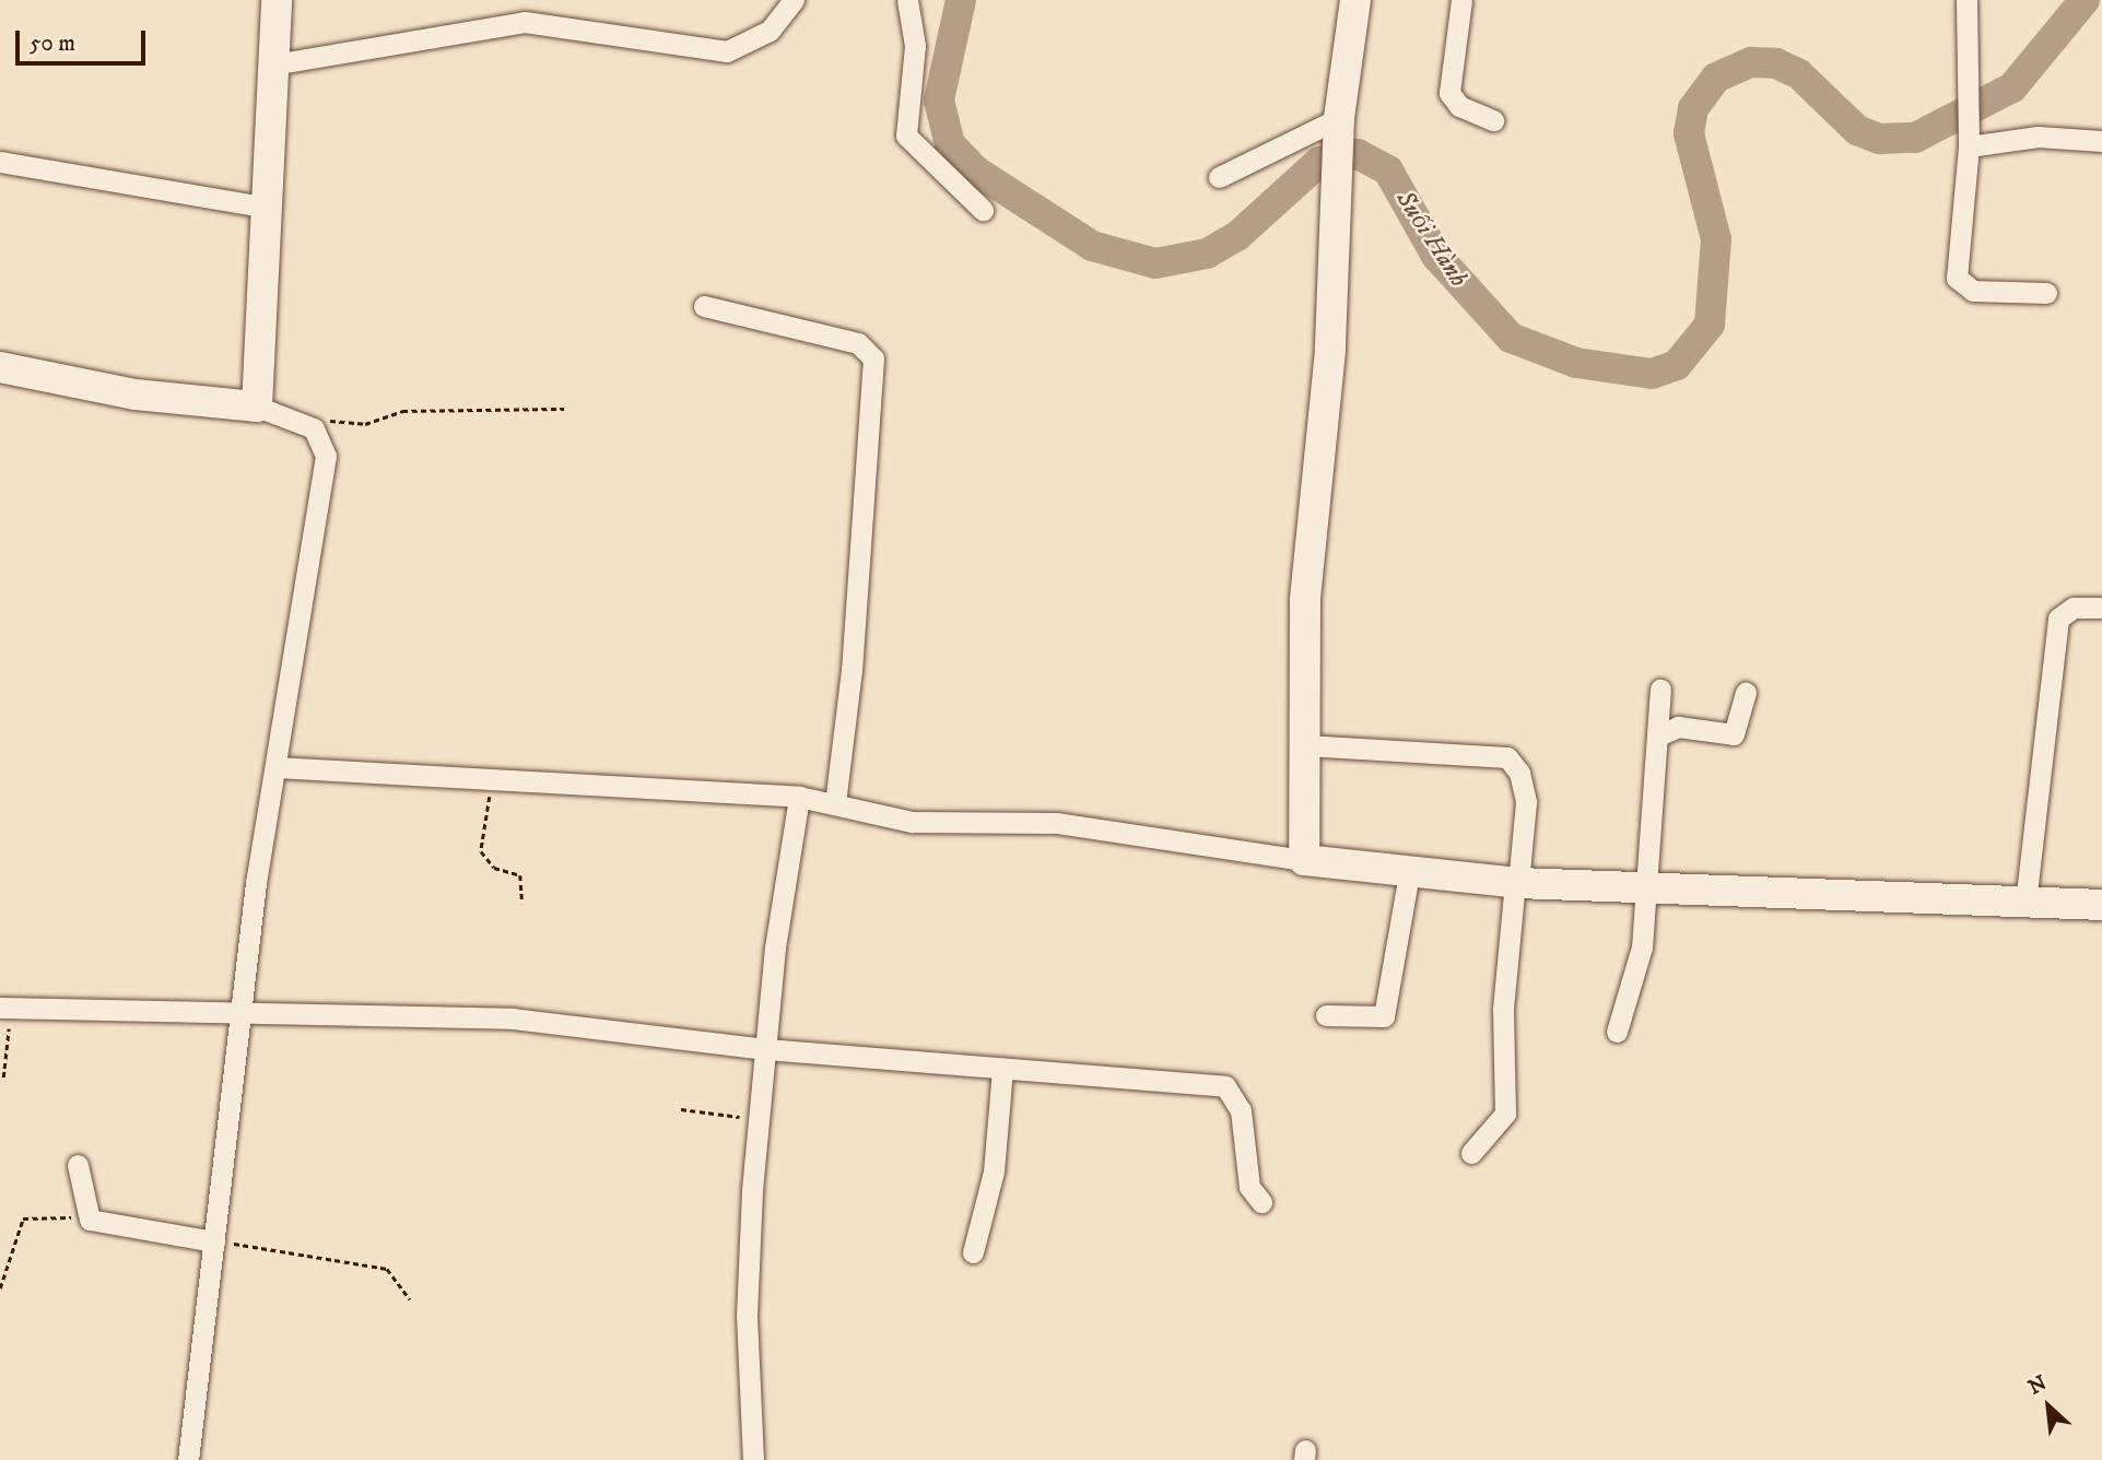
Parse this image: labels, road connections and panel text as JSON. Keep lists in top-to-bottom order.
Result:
{
  "water": ["Suối Hành"],
  "scale_bar": "50 m",
  "north": "top left"
}
